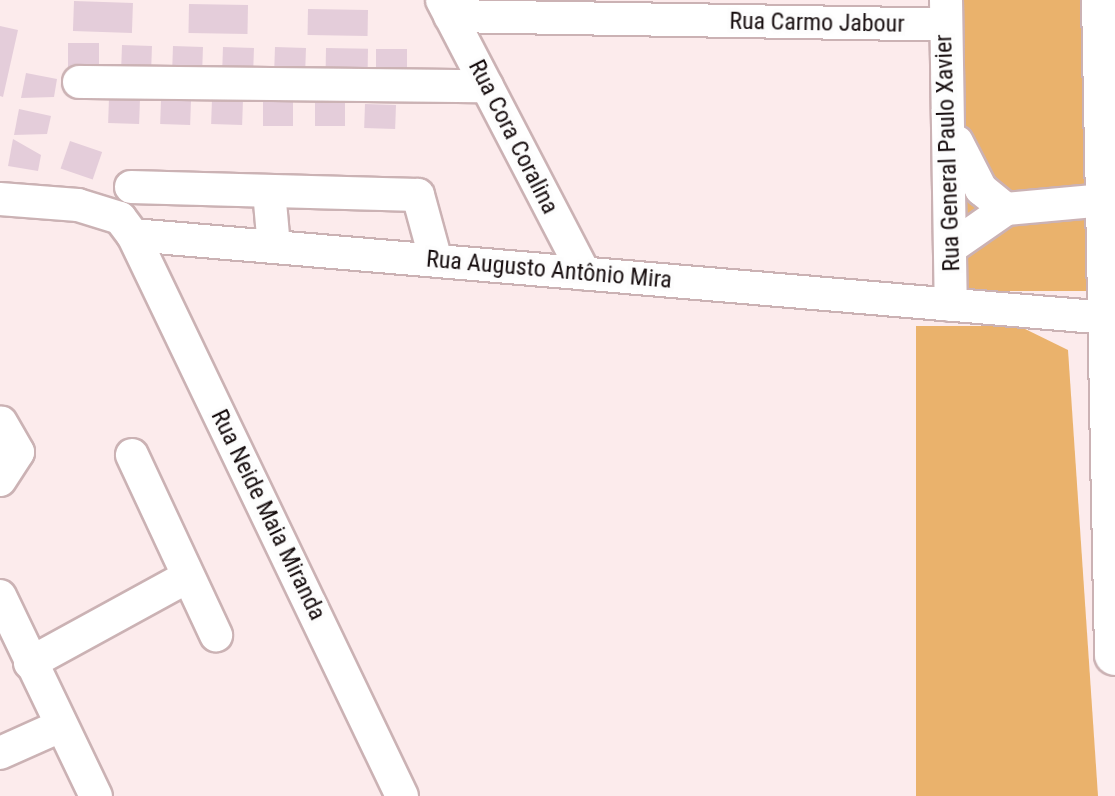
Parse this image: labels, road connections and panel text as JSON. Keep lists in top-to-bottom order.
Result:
{
  "streets": {
    "street": [
      "Rua Carmo Jabour",
      "Rua Cora Coralina",
      "Rua General Paulo Xavier",
      "Rua Augusto Antônio Mira",
      "Rua Neide Maia Miranda"
    ]
  },
  "crossings": [
    ["Rua Carmo Jabour", "Rua Cora Coralina"],
    ["Rua Carmo Jabour", "Rua General Paulo Xavier"],
    ["Rua Cora Coralina", "Rua Augusto Antônio Mira"],
    ["Rua General Paulo Xavier", "Rua Augusto Antônio Mira"],
    ["Rua Augusto Antônio Mira", "Rua Neide Maia Miranda"]
  ]
}
